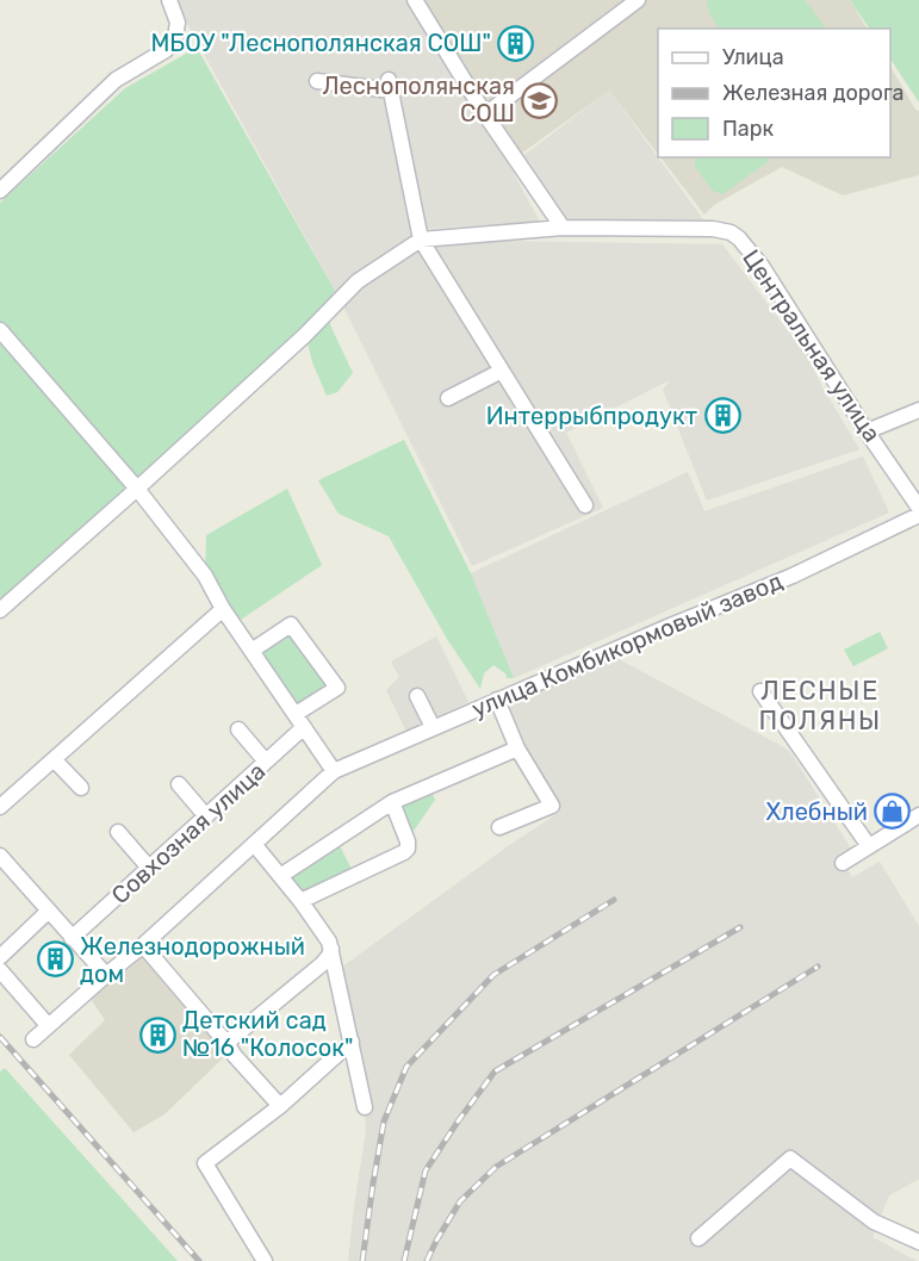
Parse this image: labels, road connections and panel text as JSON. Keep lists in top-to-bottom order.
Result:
{
  "streets": {
    "street": ["Центральная улица", "улица Комбикормовый завод", "Совхозная улица"]
  },
  "districts": ["ЛЕСНЫЕ ПОЛЯНЫ"],
  "places": {
    "building": [
      "МБОУ \"Леснополянская СОШ\"",
      "Интеррыбпродукт",
      "Железнодорожный дом",
      "Детский сад №16 \"Колосок\""
    ],
    "school or university": ["Леснополянская СОШ"],
    "shop": ["Хлебный"]
  },
  "legend": ["Улица", "Железная дорога", "Парк"]
}
